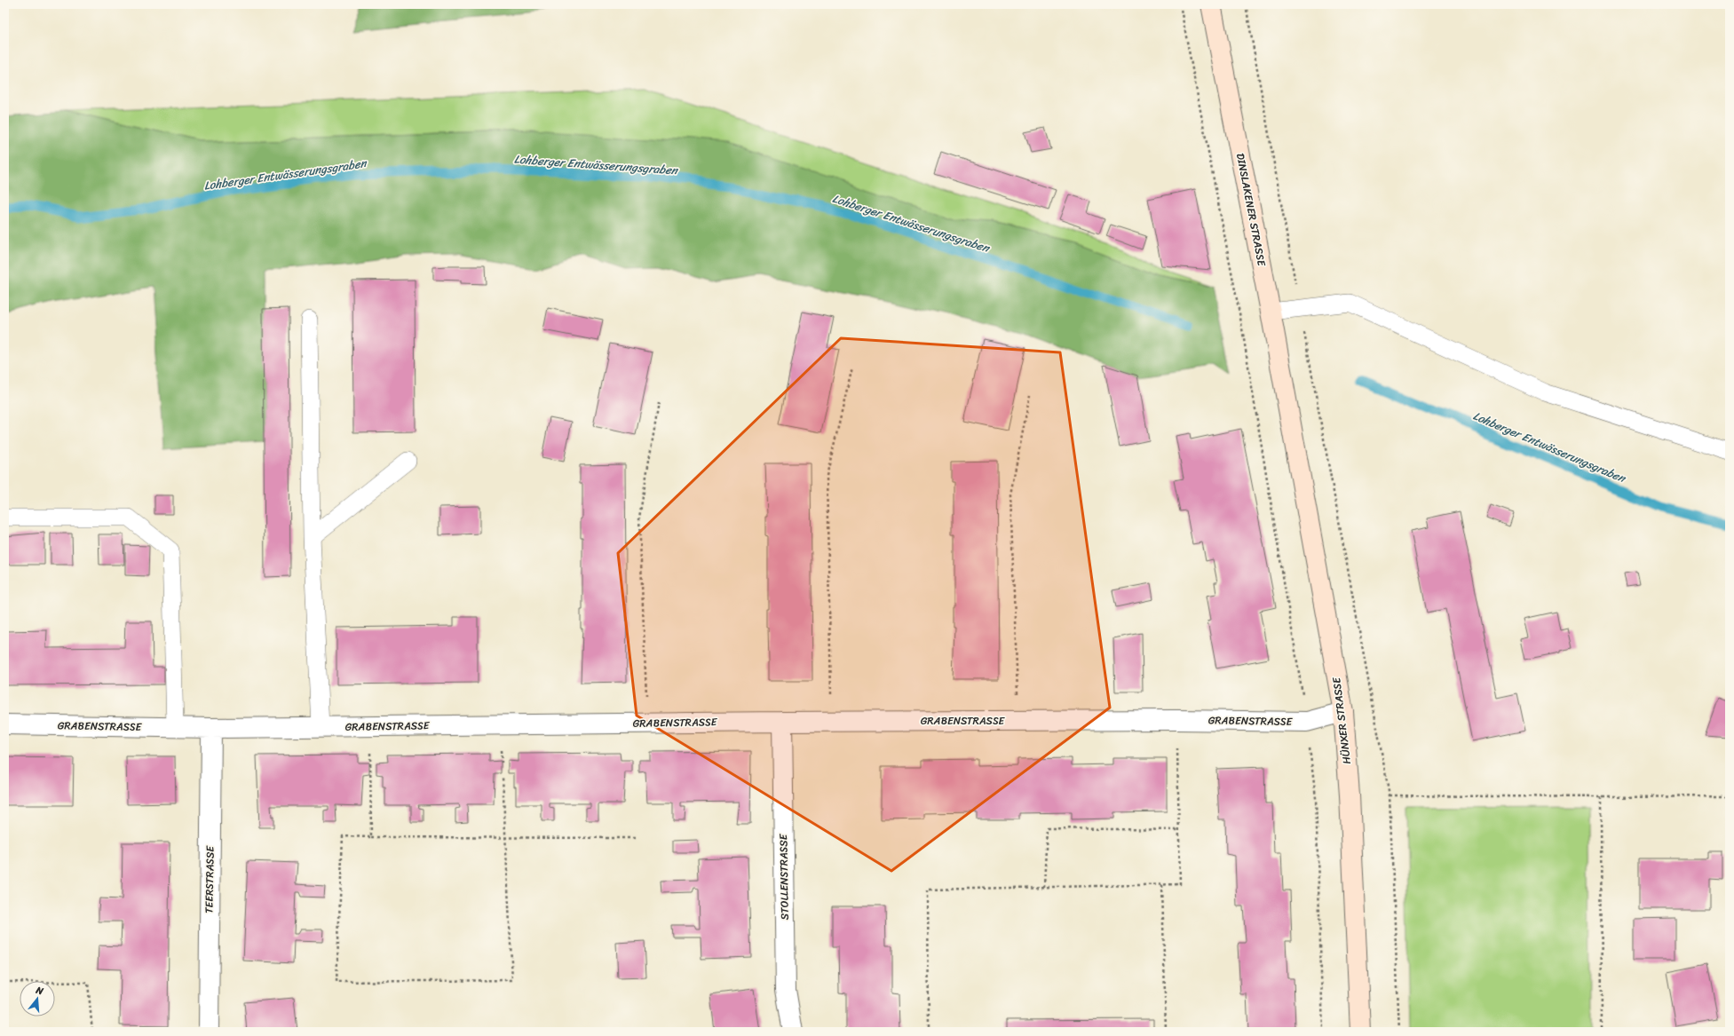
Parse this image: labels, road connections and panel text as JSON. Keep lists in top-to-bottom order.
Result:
{
  "streets": {
    "main road": ["DINSLAKENER STRASSE", "HÜNXER STRASSE"],
    "street": ["GRABENSTRASSE", "STOLLENSTRASSE", "TEERSTRASSE"]
  },
  "crossings": [
    ["DINSLAKENER STRASSE", "HÜNXER STRASSE"],
    ["GRABENSTRASSE", "HÜNXER STRASSE"],
    ["GRABENSTRASSE", "STOLLENSTRASSE"],
    ["GRABENSTRASSE", "TEERSTRASSE"]
  ],
  "water": ["Lohberger Entwässerungsgraben"],
  "north": "top"
}
